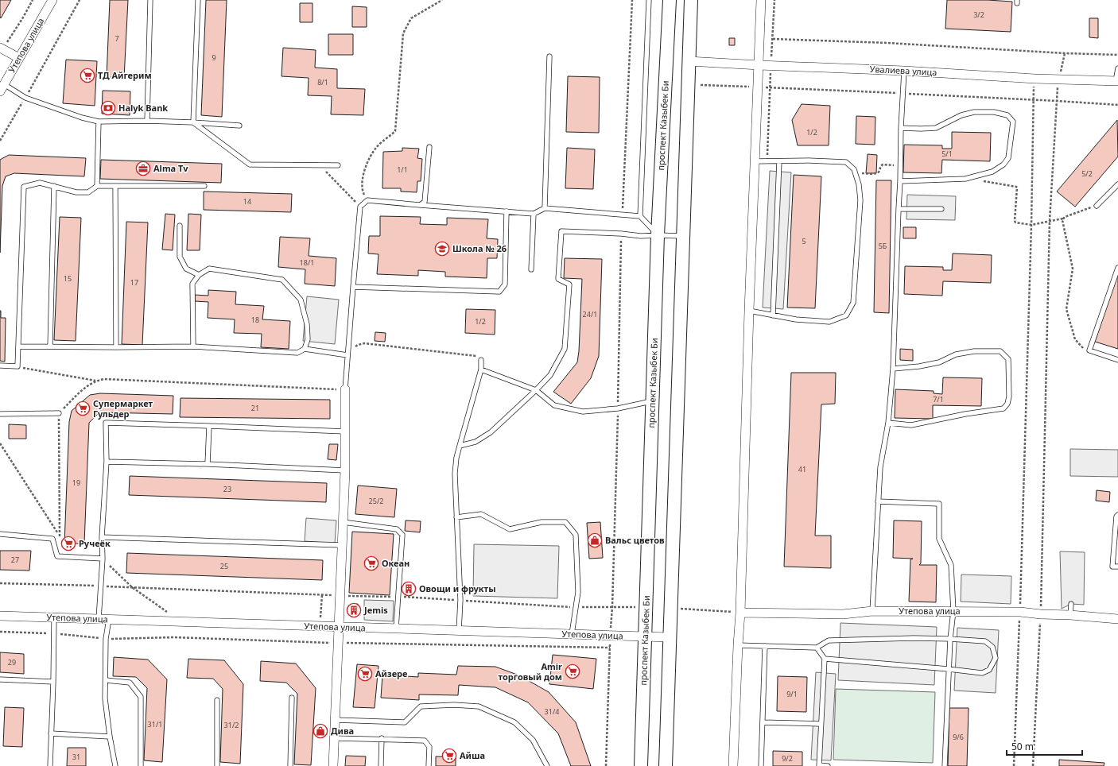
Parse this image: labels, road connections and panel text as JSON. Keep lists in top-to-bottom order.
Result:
{
  "streets": {
    "street": ["Утепова улица", "Увалиева улица", "проспект Казыбек Би"]
  },
  "crossings": [
    ["Утепова улица", "проспект Казыбек Би"]
  ],
  "places": {
    "supermarket": [
      "ТД Айгерим",
      "Супермаркет Гульдер",
      "Ручеёк",
      "Океан",
      "Amir торговый дом",
      "Айзере",
      "Айша"
    ],
    "bank": ["Halyk Bank"],
    "office": ["Alma Tv"],
    "school or university": ["Школа № 26"],
    "shop": ["Вальс цветов", "Дива"],
    "building": ["Овощи и фрукты", "Jemis"]
  },
  "house_numbers": [
    "3/2",
    "7",
    "9",
    "8/1",
    "1/2",
    "5/1",
    "1/1",
    "5/2",
    "14",
    "5",
    "5Б",
    "18/1",
    "15",
    "17",
    "24/1",
    "18",
    "1/2",
    "7/1",
    "21",
    "41",
    "19",
    "23",
    "25/2",
    "27",
    "25",
    "29",
    "9/1",
    "31/4",
    "31/1",
    "31/2",
    "9/6",
    "31",
    "9/2"
  ],
  "scale_bar": "50 m"
}
